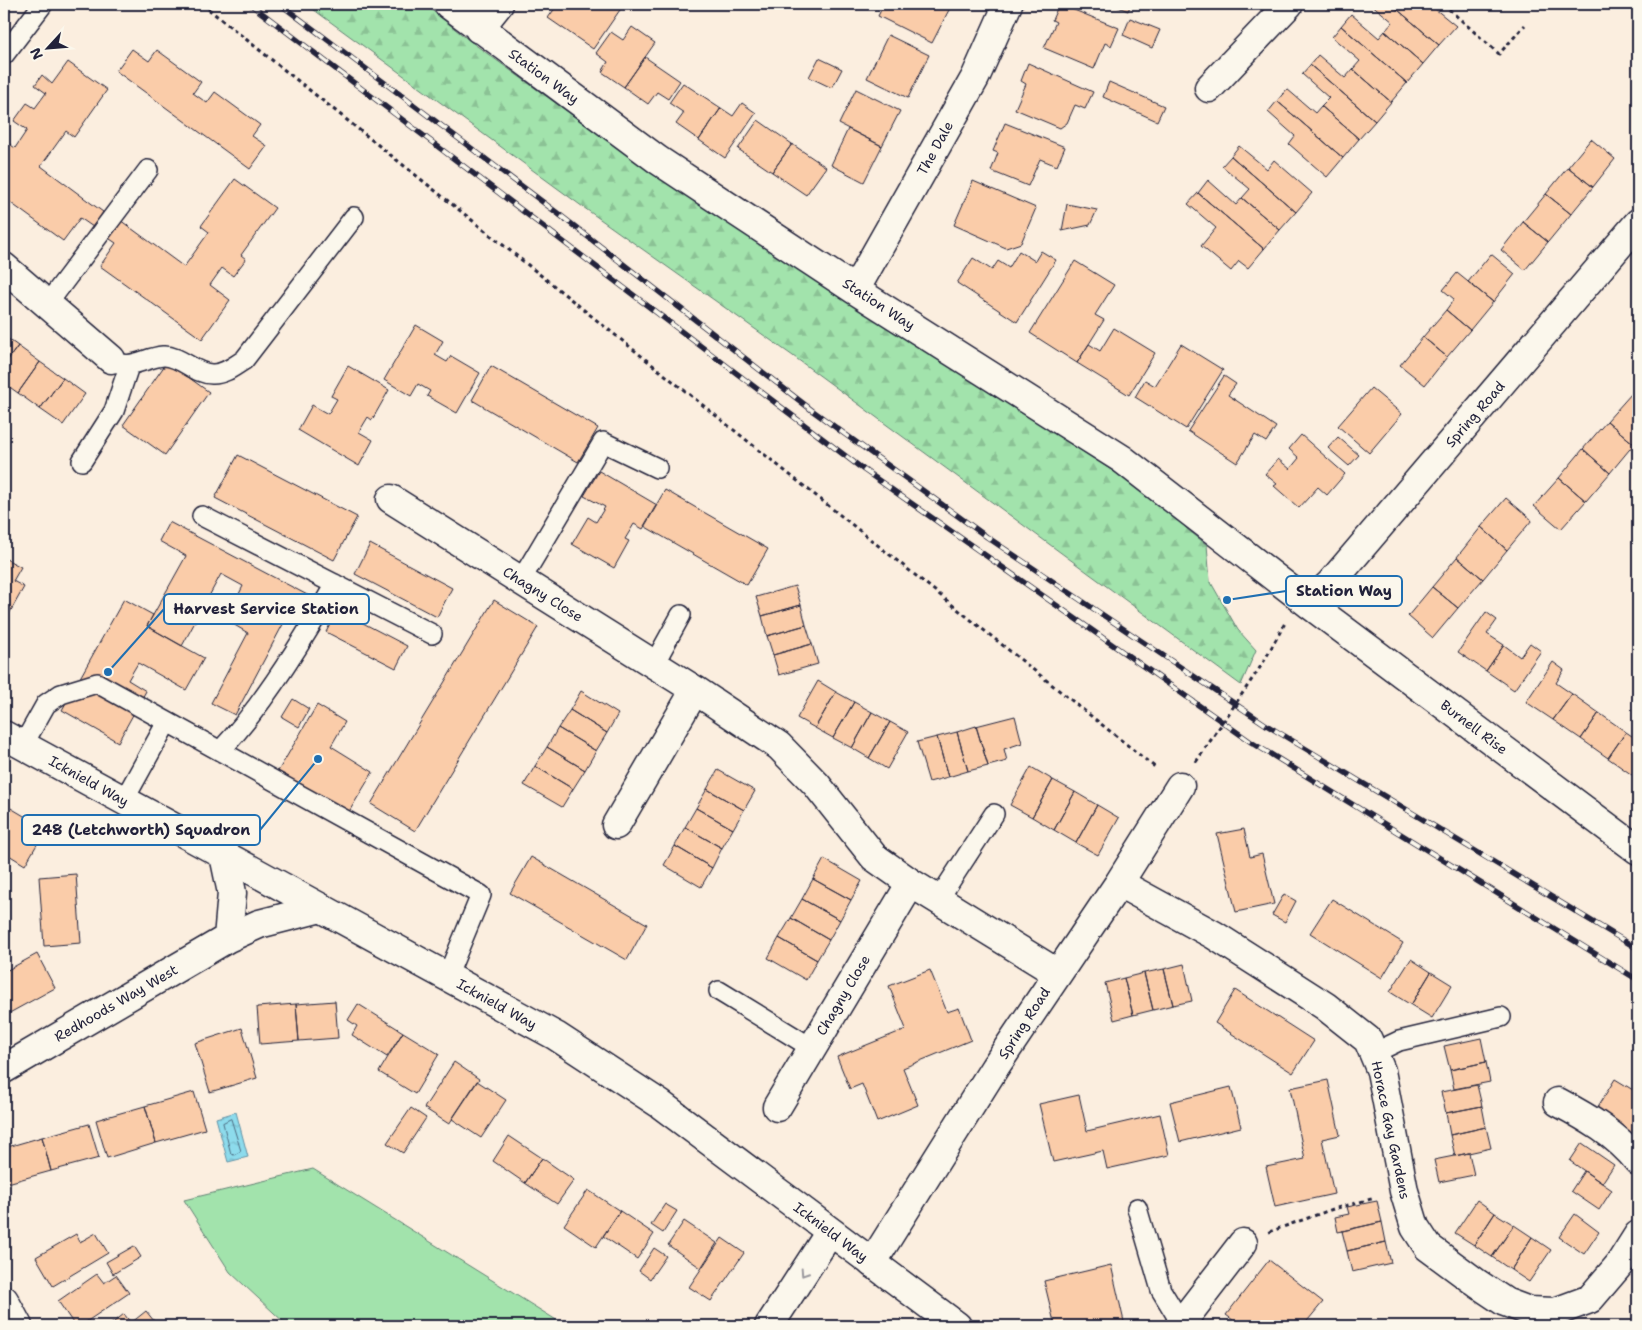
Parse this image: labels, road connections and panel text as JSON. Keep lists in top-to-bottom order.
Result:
{
  "streets": {
    "street": [
      "Station Way",
      "The Dale",
      "Spring Road",
      "Chagny Close",
      "Burnell Rise",
      "Icknield Way",
      "Redhoods Way West",
      "Horace Gay Gardens"
    ]
  },
  "crossings": [
    ["Station Way", "The Dale"],
    ["Station Way", "Spring Road"],
    ["Station Way", "Burnell Rise"],
    ["Spring Road", "Chagny Close"],
    ["Spring Road", "Burnell Rise"],
    ["Spring Road", "Icknield Way"],
    ["Spring Road", "Horace Gay Gardens"],
    ["Icknield Way", "Redhoods Way West"]
  ],
  "places": ["Station Way", "Harvest Service Station", "248 (Letchworth) Squadron"],
  "north": "bottom left"
}
